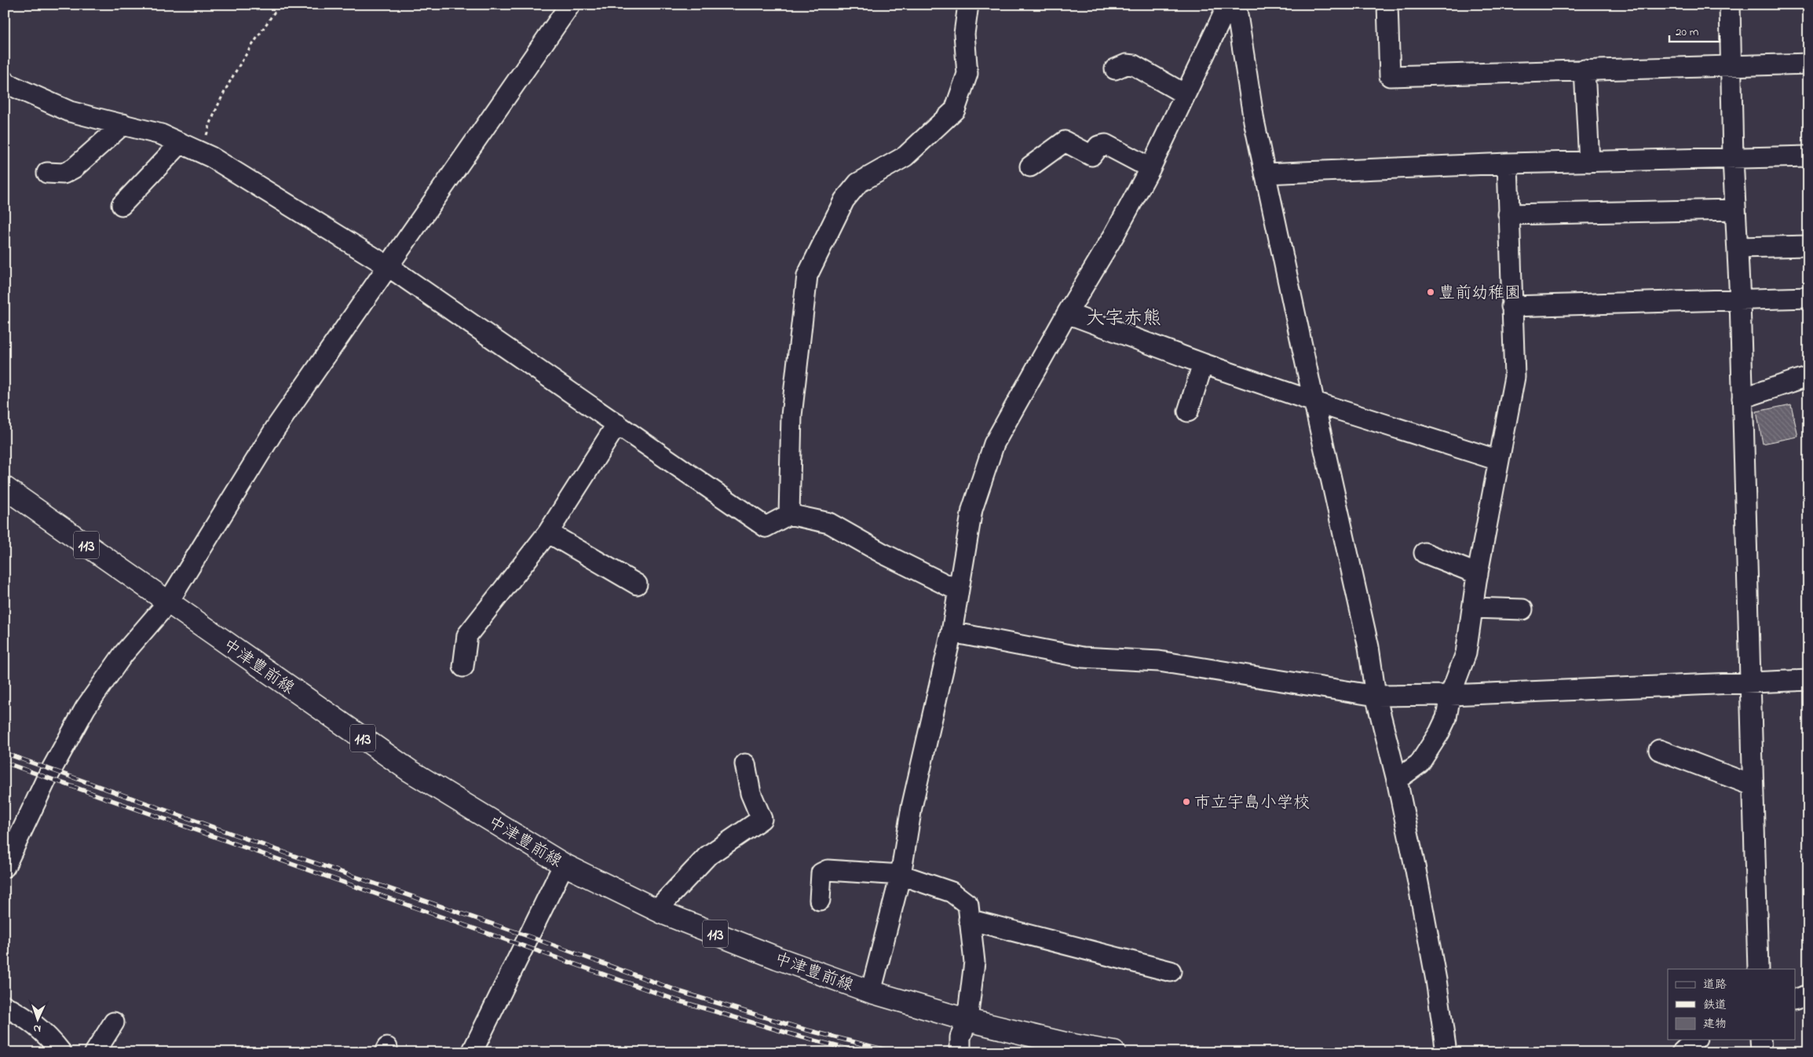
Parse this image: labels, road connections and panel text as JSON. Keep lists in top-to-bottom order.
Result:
{
  "streets": {
    "main road": ["113", "中津豊前線"]
  },
  "districts": ["大字赤熊"],
  "places": ["豊前幼稚園", "市立宇島小学校"],
  "legend": ["道路", "鉄道", "建物"],
  "scale_bar": "20 m",
  "north": "bottom"
}
